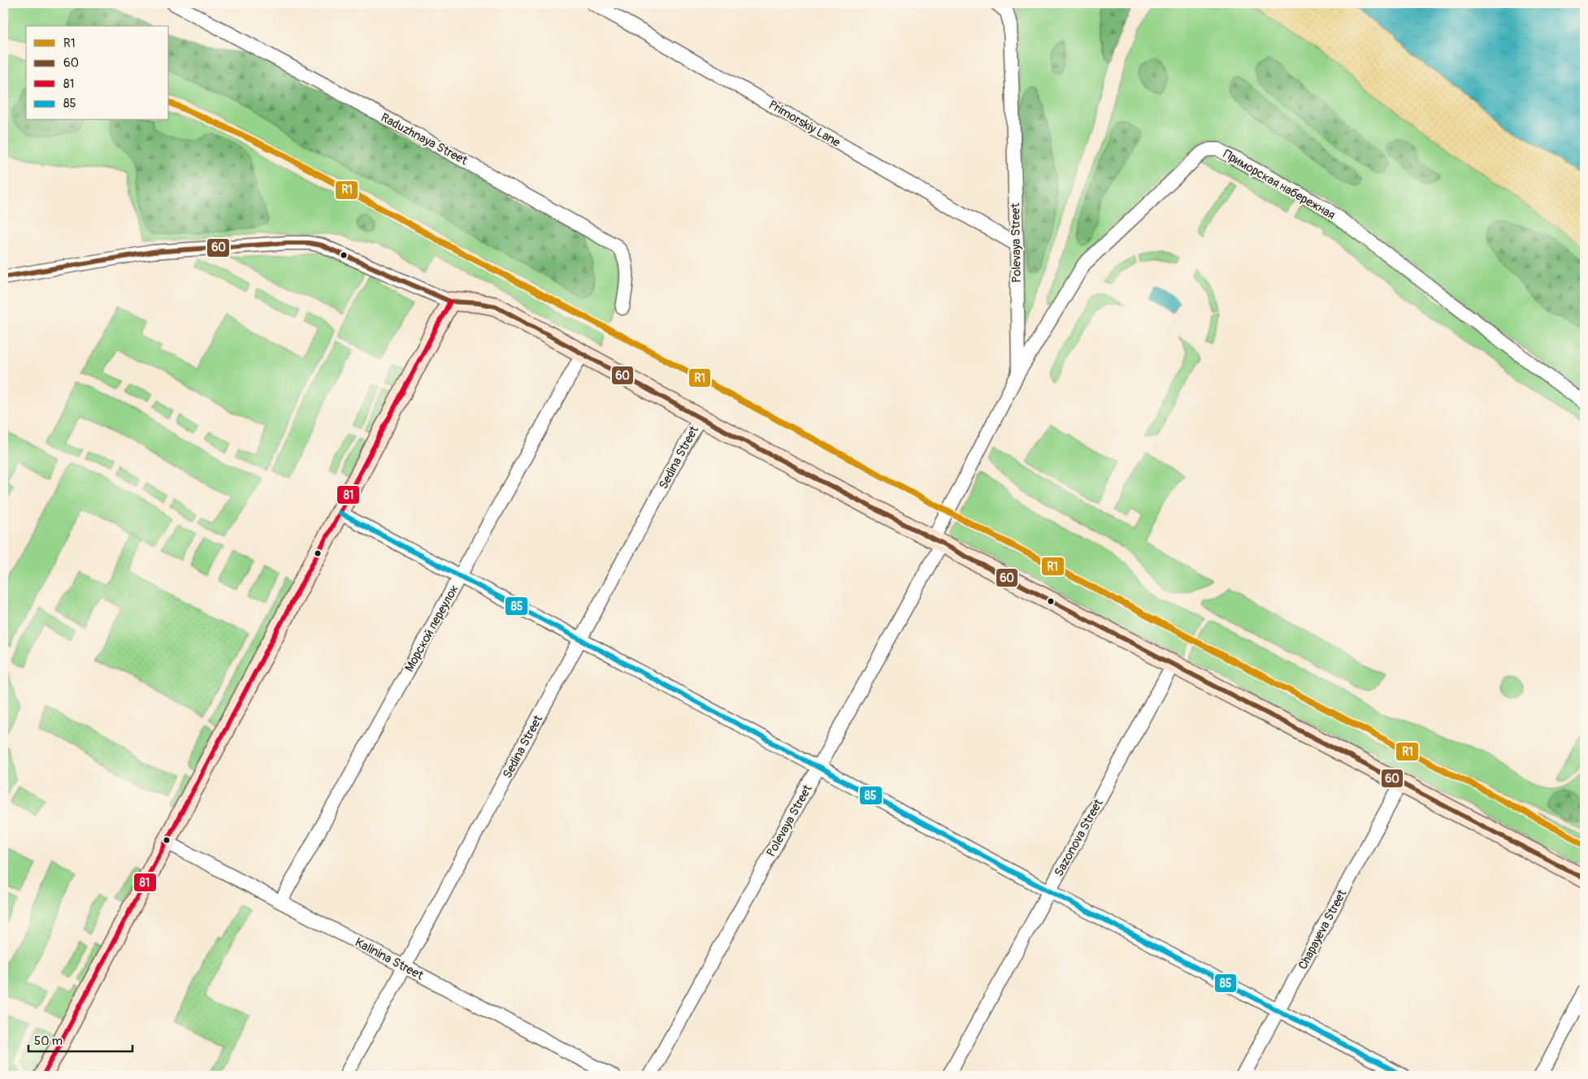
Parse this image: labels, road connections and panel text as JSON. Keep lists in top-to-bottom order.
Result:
{
  "streets": {
    "street": [
      "Primorskiy Lane",
      "Raduzhnaya Street",
      "Приморская набережная",
      "Polevaya Street",
      "Sedina Street",
      "Морской переулок",
      "Sazonova Street",
      "Chapayeva Street",
      "Kalinina Street"
    ]
  },
  "crossings": [
    ["Primorskiy Lane", "Polevaya Street"],
    ["Приморская набережная", "Polevaya Street"],
    ["Sedina Street", "Kalinina Street"],
    ["Морской переулок", "Kalinina Street"]
  ],
  "lines": [
    "transit line R1",
    "transit line 60",
    "transit line 81",
    "transit line 85"
  ],
  "legend": [
    "R1",
    "60",
    "81",
    "85"
  ],
  "scale_bar": "50 m"
}
